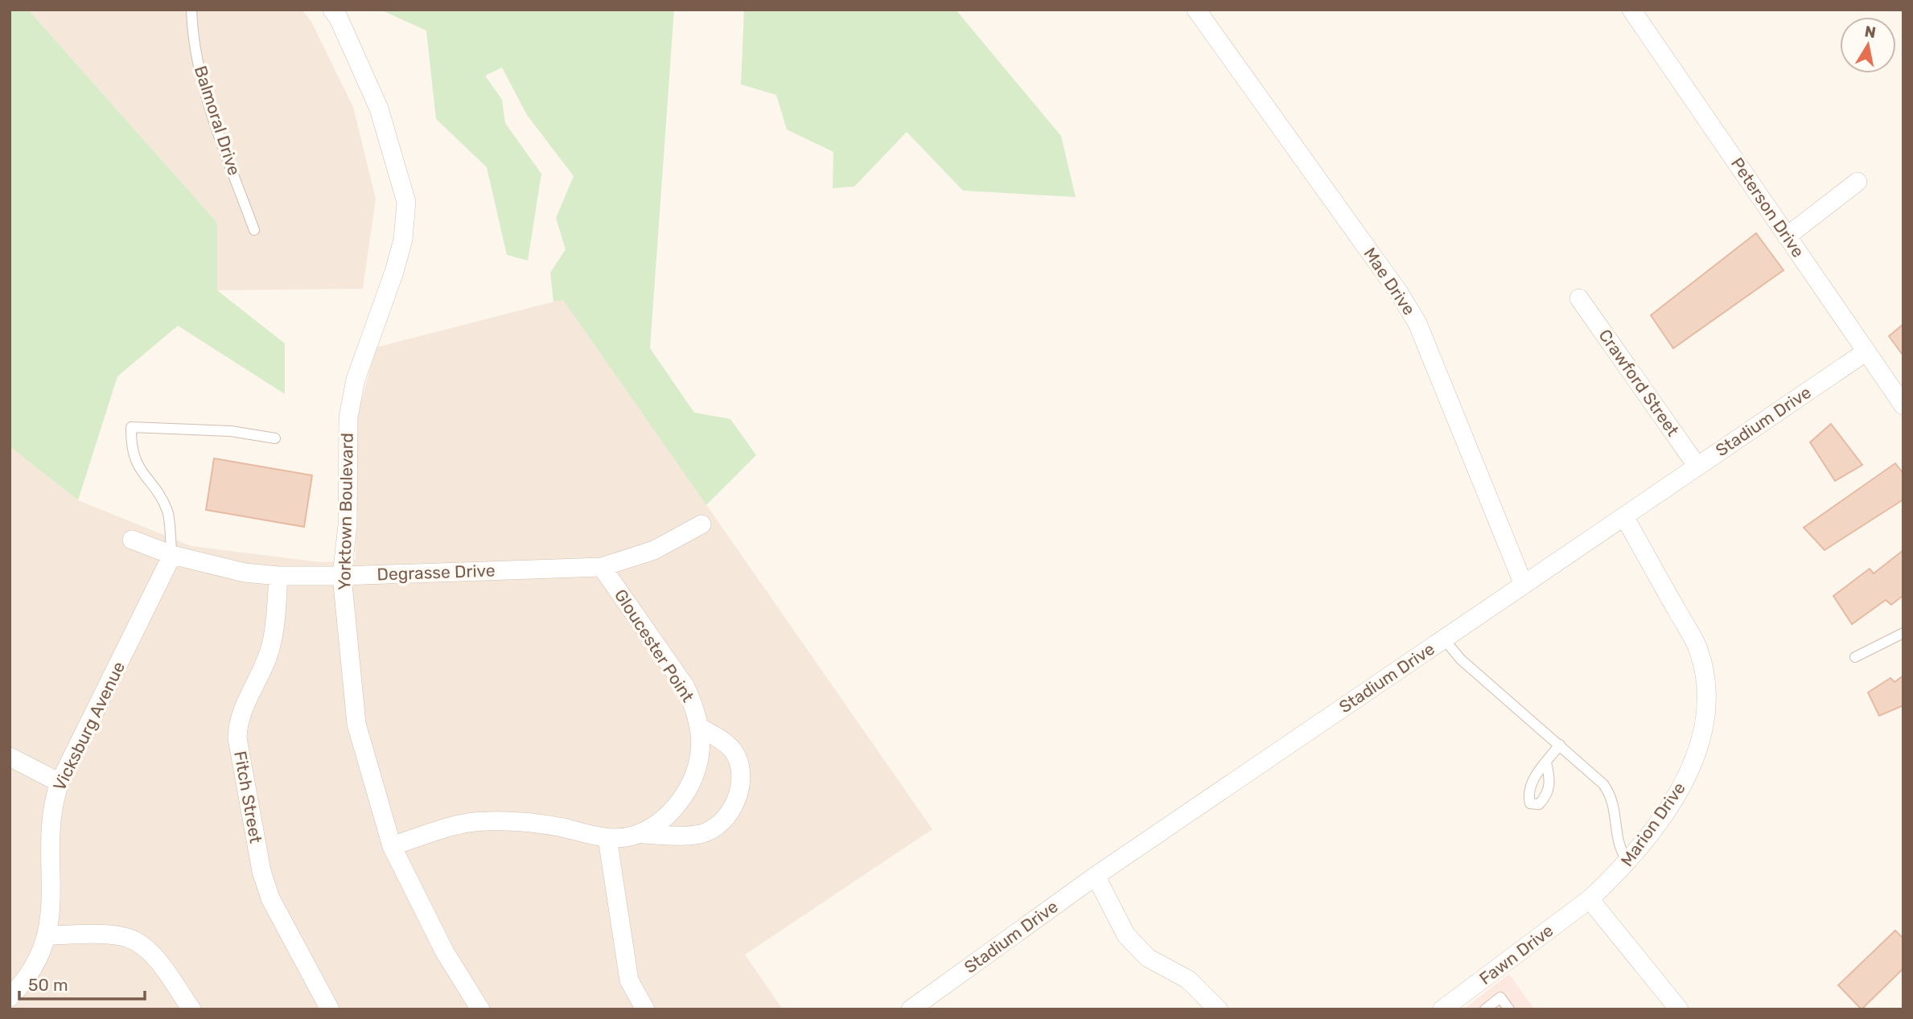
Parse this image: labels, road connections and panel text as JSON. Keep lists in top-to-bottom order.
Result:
{
  "streets": {
    "street": [
      "Peterson Drive",
      "Mae Drive",
      "Crawford Street",
      "Stadium Drive",
      "Yorktown Boulevard",
      "Degrasse Drive",
      "Gloucester Point",
      "Vicksburg Avenue",
      "Fitch Street",
      "Marion Drive",
      "Fawn Drive"
    ],
    "lane": ["Balmoral Drive"]
  },
  "crossings": [
    ["Peterson Drive", "Stadium Drive"],
    ["Mae Drive", "Stadium Drive"],
    ["Crawford Street", "Stadium Drive"],
    ["Stadium Drive", "Marion Drive"],
    ["Yorktown Boulevard", "Degrasse Drive"],
    ["Yorktown Boulevard", "Gloucester Point"],
    ["Degrasse Drive", "Gloucester Point"],
    ["Degrasse Drive", "Vicksburg Avenue"],
    ["Degrasse Drive", "Fitch Street"],
    ["Marion Drive", "Fawn Drive"]
  ],
  "scale_bar": "50 m",
  "north": "top"
}
